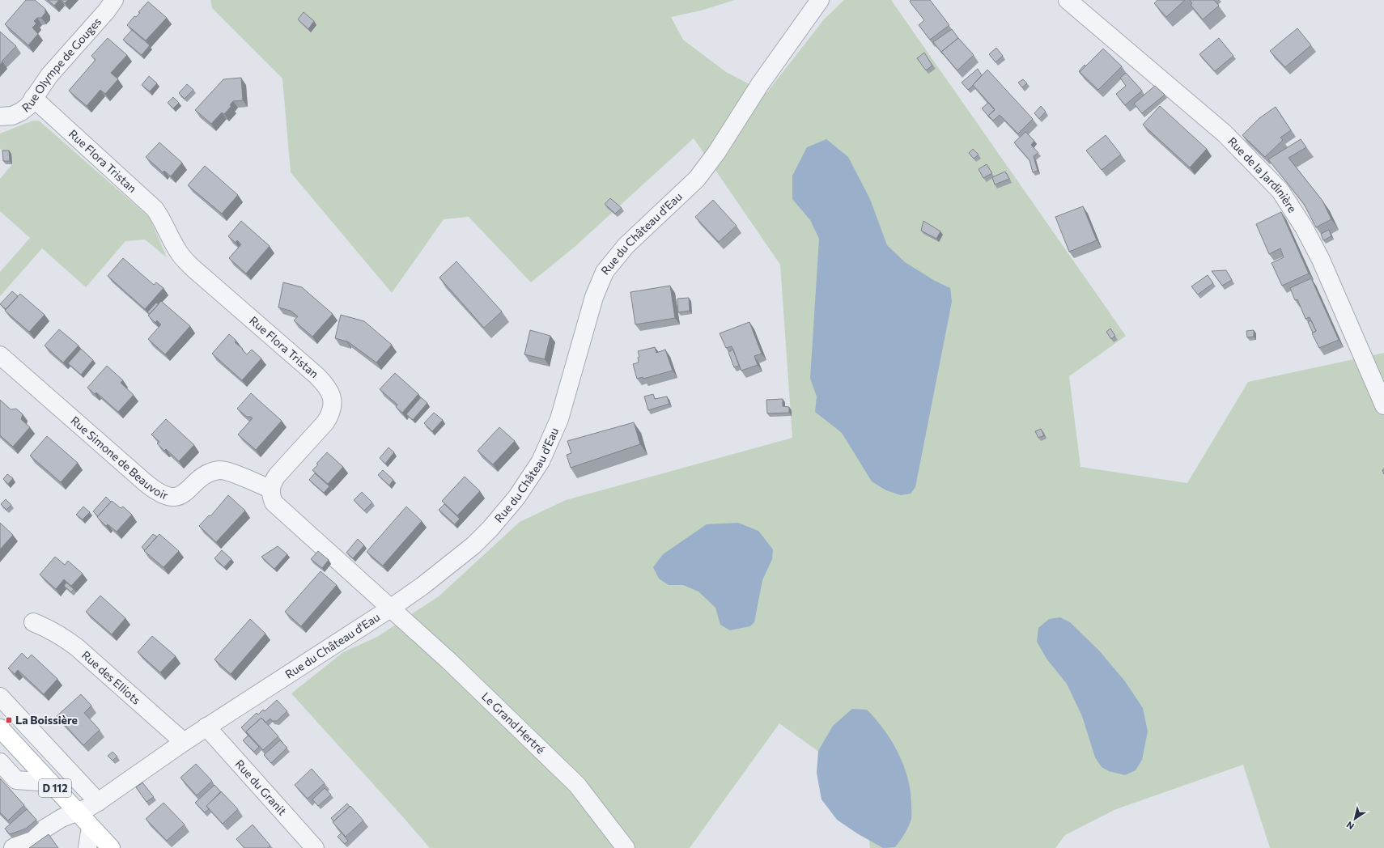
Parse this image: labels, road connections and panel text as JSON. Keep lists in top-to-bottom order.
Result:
{
  "streets": {
    "main road": ["D 112"],
    "street": [
      "Rue Olympe de Gouges",
      "Rue Flora Tristan",
      "Rue de la Jardinière",
      "Rue du Château d'Eau",
      "Rue Simone de Beauvoir",
      "Rue des Elliots",
      "Le Grand Hertré",
      "Rue du Granit"
    ]
  },
  "crossings": [
    ["Rue Olympe de Gouges", "Rue Flora Tristan"],
    ["Rue Flora Tristan", "Rue Simone de Beauvoir"],
    ["Rue du Château d'Eau", "Rue des Elliots"],
    ["Rue du Château d'Eau", "Le Grand Hertré"],
    ["Rue du Château d'Eau", "Rue du Granit"],
    ["Rue du Château d'Eau", "D 112"]
  ],
  "places": {
    "transit": ["La Boissière"]
  },
  "north": "bottom left"
}
